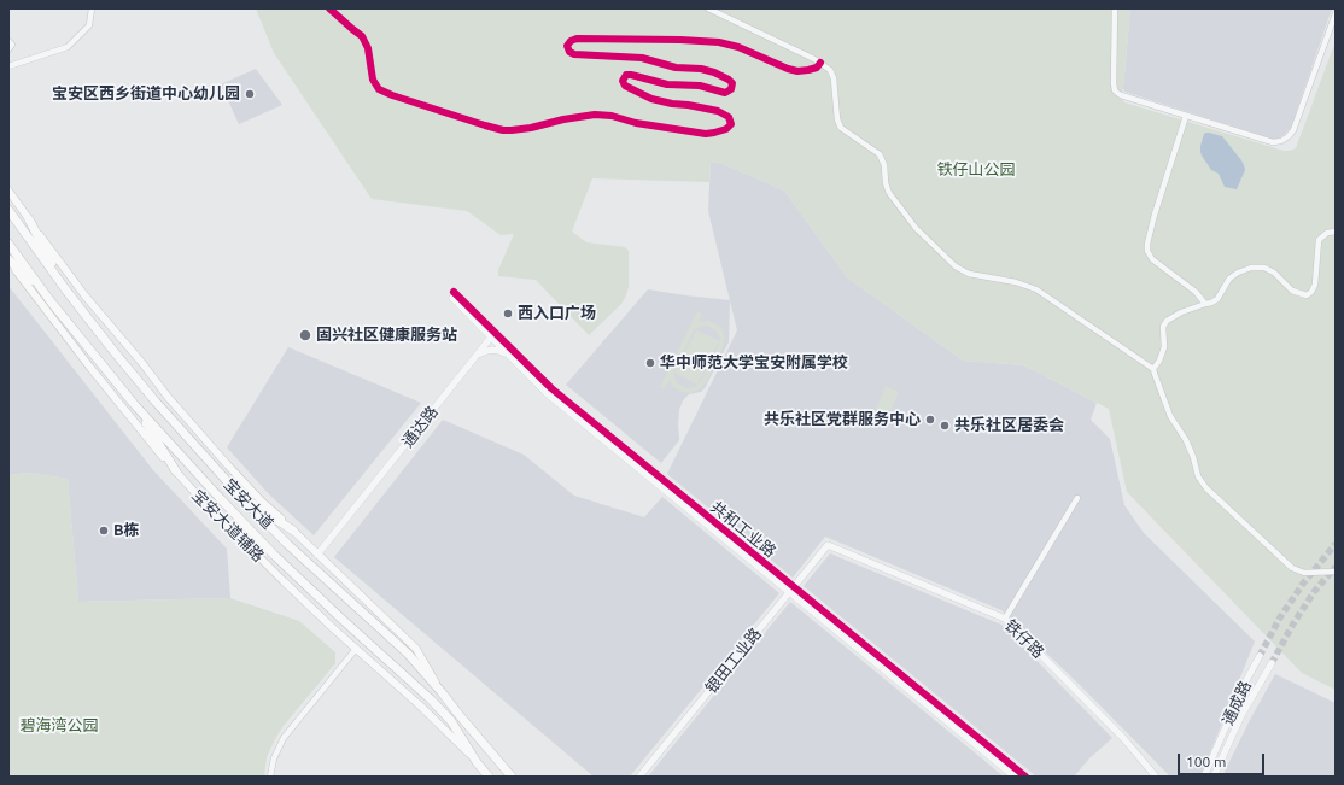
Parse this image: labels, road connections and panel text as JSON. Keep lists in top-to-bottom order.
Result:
{
  "streets": {
    "main road": ["宝安大道", "宝安大道辅路"],
    "street": [
      "通达路",
      "共和工业路",
      "铁仔路",
      "银田工业路",
      "通成路"
    ]
  },
  "crossings": [
    ["通达路", "共和工业路"],
    ["宝安大道", "宝安大道辅路"],
    ["共和工业路", "银田工业路"],
    ["铁仔路", "银田工业路"]
  ],
  "parks": ["铁仔山公园", "碧海湾公园"],
  "places": [
    "宝安区西乡街道中心幼儿园",
    "西入口广场",
    "固兴社区健康服务站",
    "华中师范大学宝安附属学校",
    "共乐社区党群服务中心",
    "共乐社区居委会",
    "B栋"
  ],
  "scale_bar": "100 m"
}
